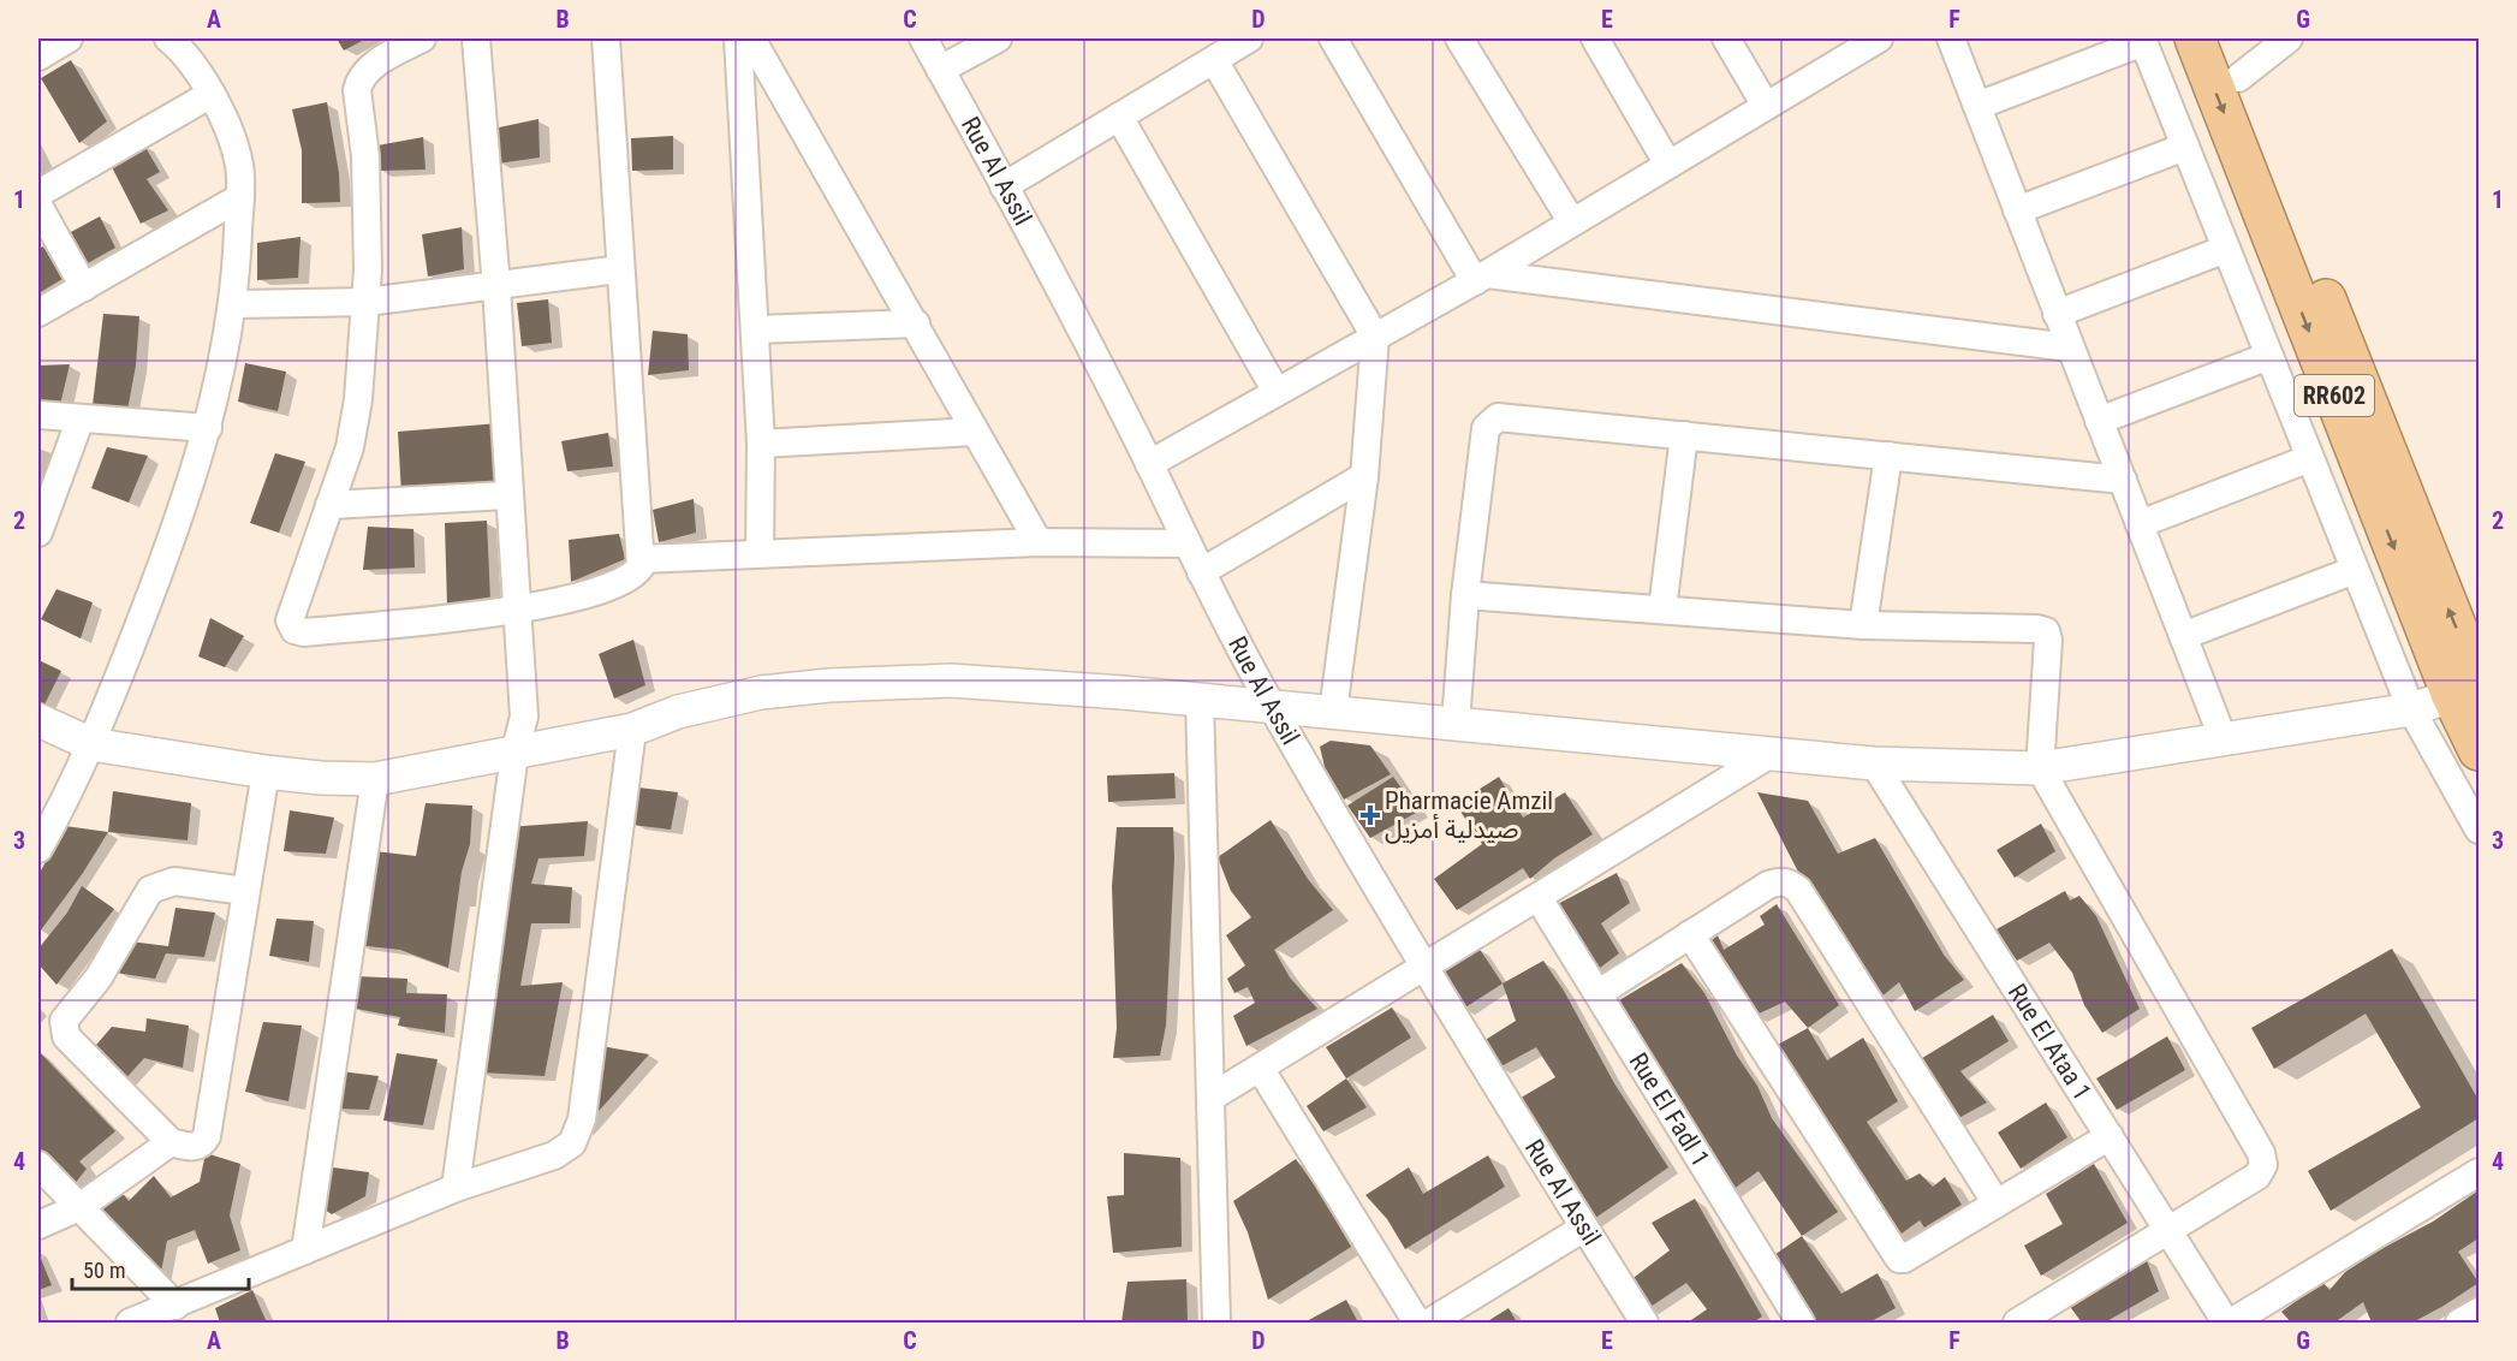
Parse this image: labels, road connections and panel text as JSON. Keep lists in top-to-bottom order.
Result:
{
  "streets": {
    "highway": ["RR602"],
    "street": ["Rue Al Assil", "Rue El Ataa 1", "Rue El Fadl 1"]
  },
  "places": {
    "health": ["Pharmacie Amzil صيدلية أمزيل"]
  },
  "scale_bar": "50 m",
  "grid": {
    "columns": [
      "A",
      "B",
      "C",
      "D",
      "E",
      "F",
      "G"
    ],
    "rows": [
      "1",
      "2",
      "3",
      "4"
    ]
  }
}
